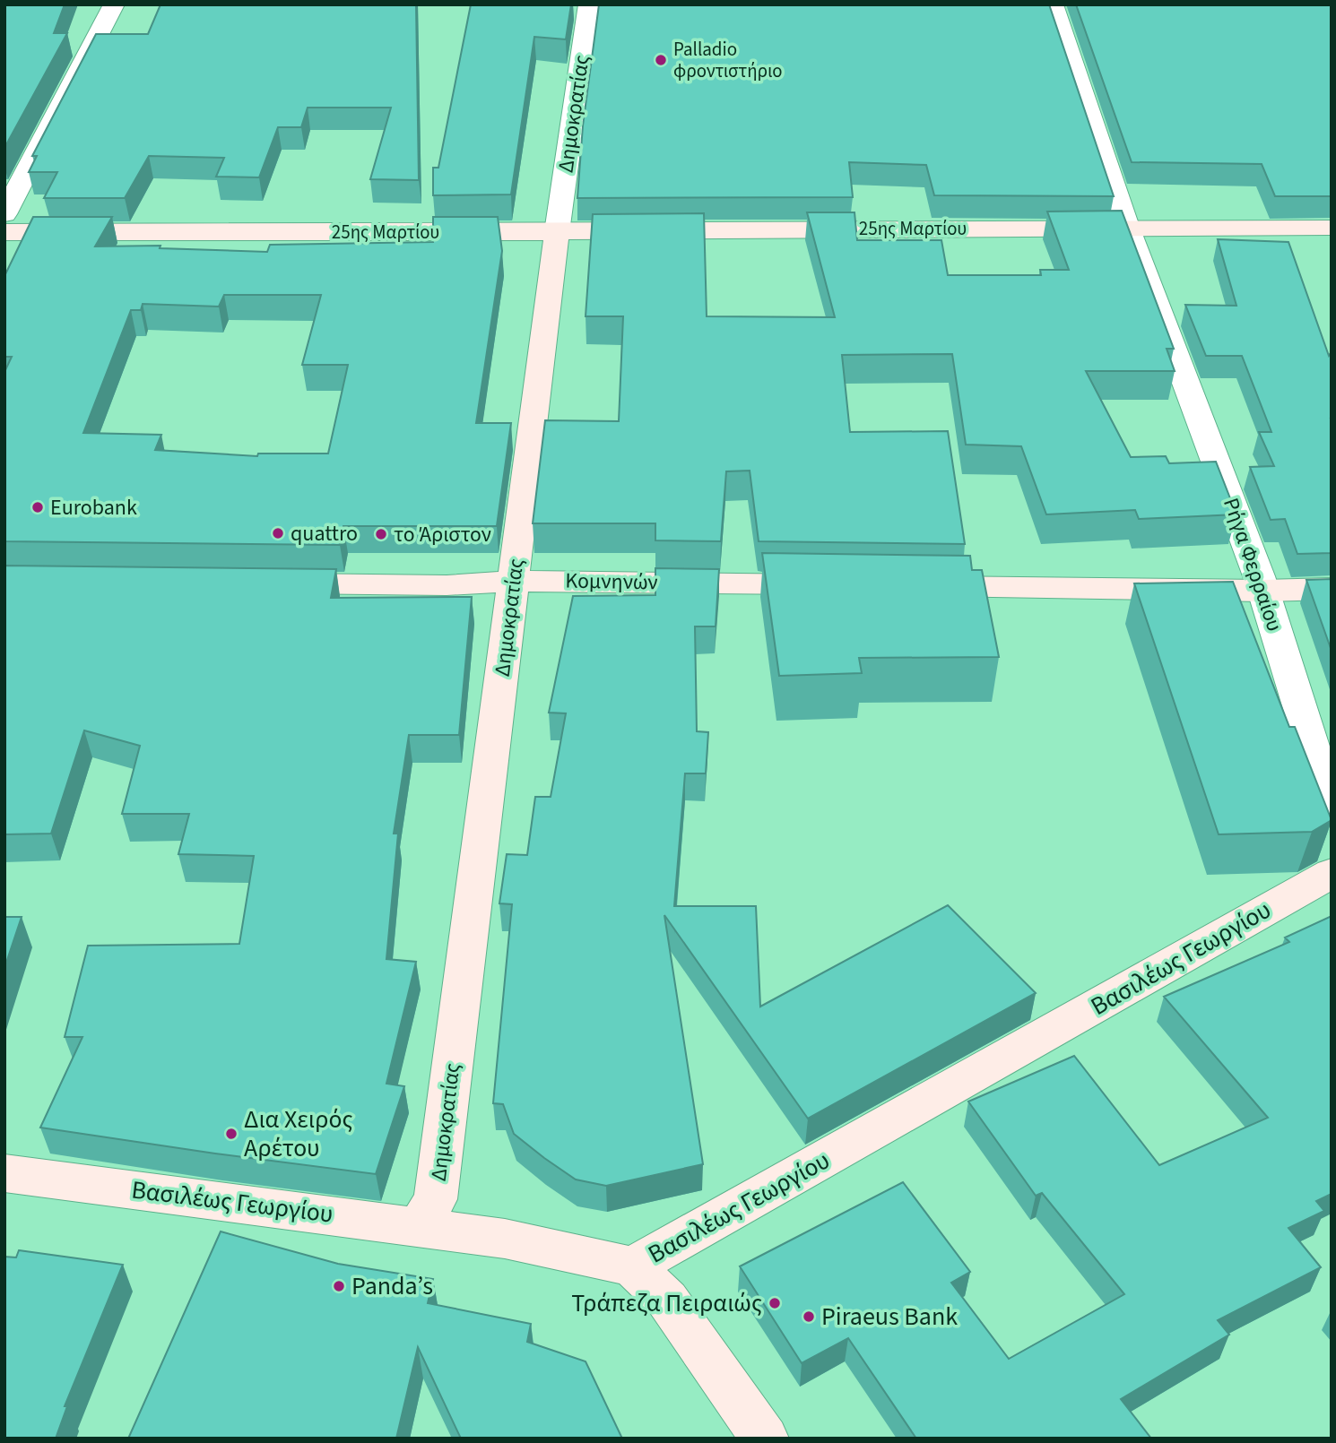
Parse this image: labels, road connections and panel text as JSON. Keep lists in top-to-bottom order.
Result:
{
  "streets": {
    "street": [
      "Δημοκρατίας",
      "25ης Μαρτίου",
      "Ρήγα Φερραίου",
      "Κομνηνών",
      "Βασιλέως Γεωργίου"
    ]
  },
  "crossings": [
    ["Δημοκρατίας", "25ης Μαρτίου"],
    ["Δημοκρατίας", "Κομνηνών"],
    ["Δημοκρατίας", "Βασιλέως Γεωργίου"],
    ["25ης Μαρτίου", "Ρήγα Φερραίου"]
  ],
  "places": [
    "Palladio φροντιστήριο",
    "Eurobank",
    "quattro",
    "το Άριστον",
    "Δια Χειρός Αρέτου",
    "Panda’s",
    "Τράπεζα Πειραιώς",
    "Piraeus Bank"
  ]
}
